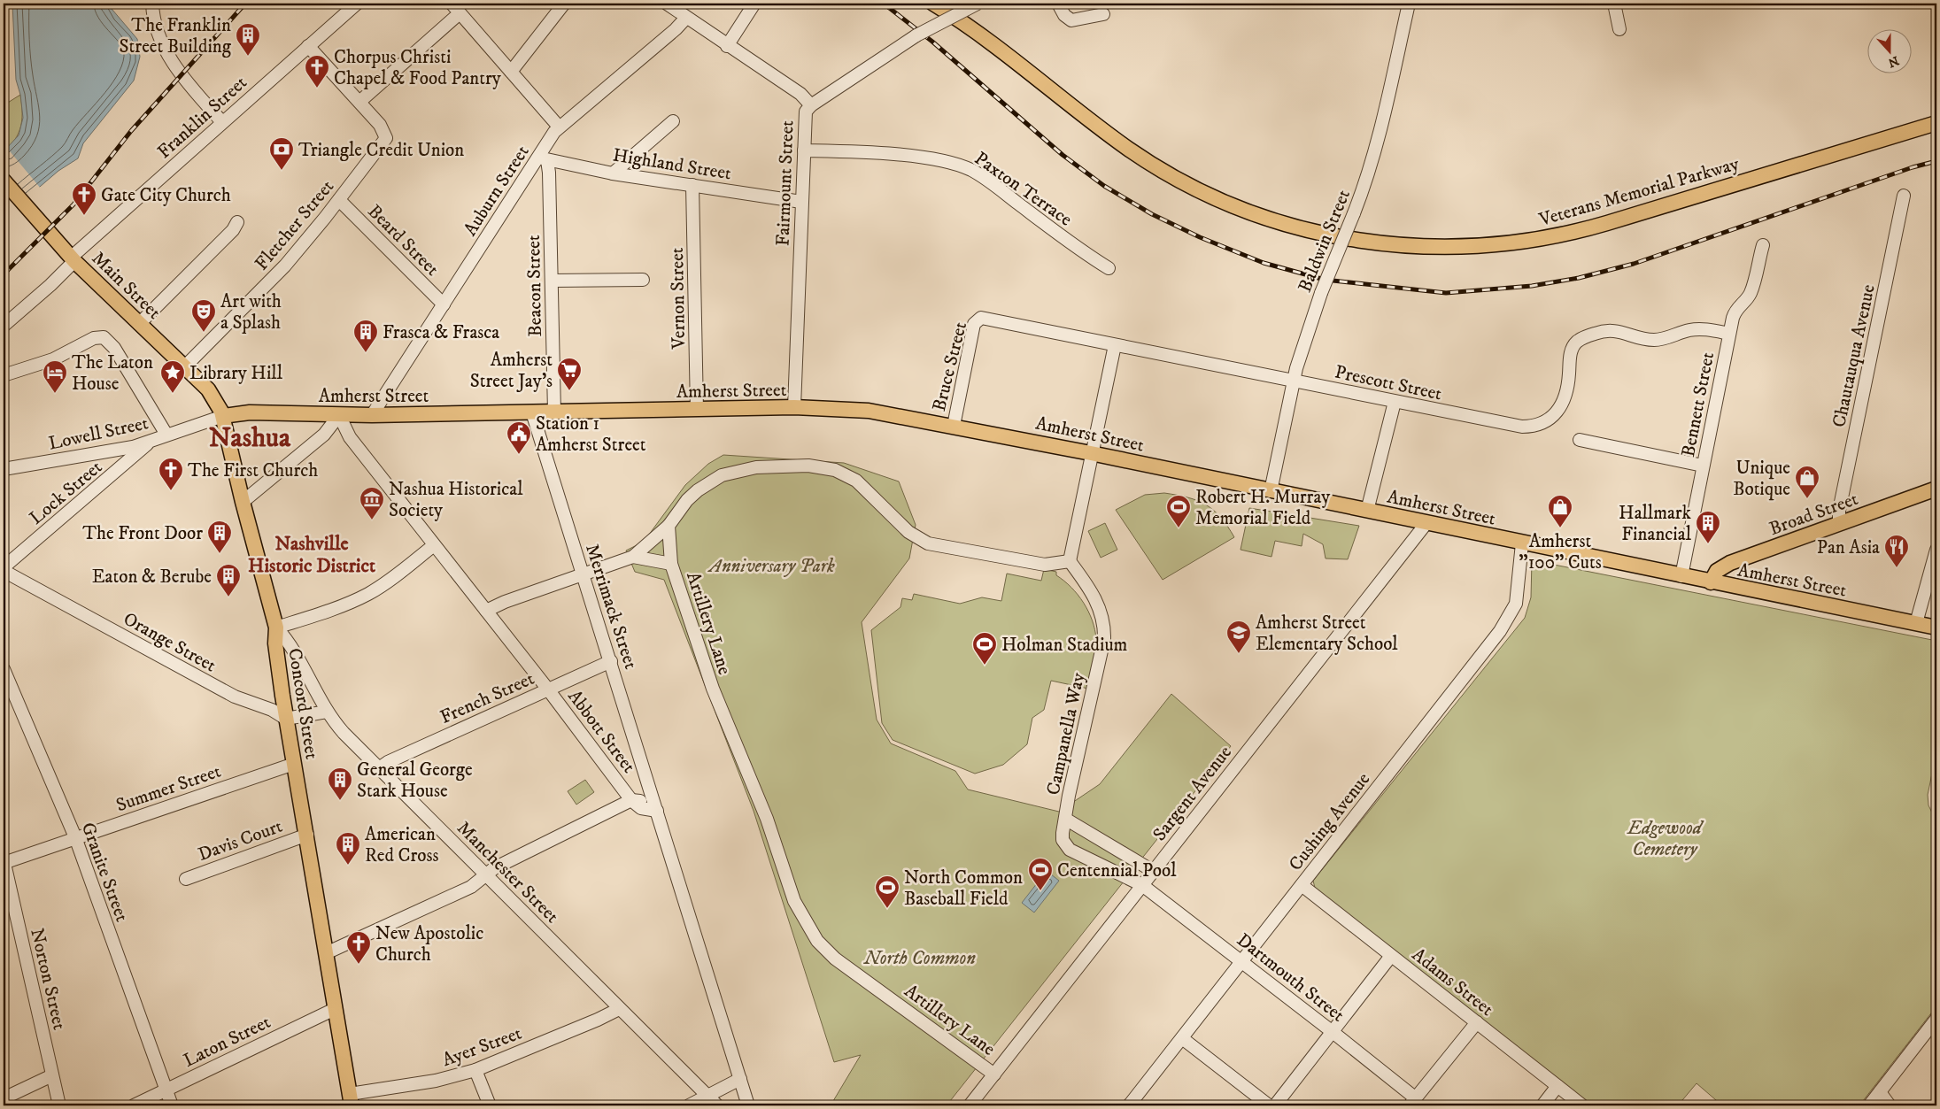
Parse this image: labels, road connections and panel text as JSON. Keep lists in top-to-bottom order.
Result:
{
  "streets": {
    "main road": [
      "Veterans Memorial Parkway",
      "Main Street",
      "Amherst Street",
      "Broad Street",
      "Concord Street"
    ],
    "street": [
      "Franklin Street",
      "Highland Street",
      "Fairmount Street",
      "Paxton Terrace",
      "Auburn Street",
      "Fletcher Street",
      "Beard Street",
      "Baldwin Street",
      "Beacon Street",
      "Vernon Street",
      "Chautauqua Avenue",
      "Bruce Street",
      "Prescott Street",
      "Bennett Street",
      "Lowell Street",
      "Lock Street",
      "Merrimack Street",
      "Artillery Lane",
      "Orange Street",
      "French Street",
      "Abbott Street",
      "Campanella Way",
      "Summer Street",
      "Sargent Avenue",
      "Cushing Avenue",
      "Davis Court",
      "Granite Street",
      "Manchester Street",
      "Dartmouth Street",
      "Norton Street",
      "Adams Street",
      "Laton Street",
      "Ayer Street"
    ]
  },
  "crossings": [
    ["Franklin Street", "Main Street"],
    ["Highland Street", "Fairmount Street"],
    ["Highland Street", "Auburn Street"],
    ["Highland Street", "Beacon Street"],
    ["Highland Street", "Vernon Street"],
    ["Fairmount Street", "Paxton Terrace"],
    ["Fairmount Street", "Amherst Street"],
    ["Auburn Street", "Beard Street"],
    ["Auburn Street", "Beacon Street"],
    ["Auburn Street", "Amherst Street"],
    ["Fletcher Street", "Beard Street"],
    ["Fletcher Street", "Main Street"],
    ["Baldwin Street", "Prescott Street"],
    ["Baldwin Street", "Amherst Street"],
    ["Main Street", "Amherst Street"],
    ["Main Street", "Lowell Street"],
    ["Main Street", "Concord Street"],
    ["Beacon Street", "Amherst Street"],
    ["Vernon Street", "Amherst Street"],
    ["Chautauqua Avenue", "Broad Street"],
    ["Bruce Street", "Prescott Street"],
    ["Bruce Street", "Amherst Street"],
    ["Prescott Street", "Bennett Street"],
    ["Amherst Street", "Bennett Street"],
    ["Amherst Street", "Lowell Street"],
    ["Amherst Street", "Broad Street"],
    ["Amherst Street", "Merrimack Street"],
    ["Amherst Street", "Concord Street"],
    ["Amherst Street", "Abbott Street"],
    ["Amherst Street", "Sargent Avenue"],
    ["Amherst Street", "Cushing Avenue"],
    ["Lowell Street", "Lock Street"],
    ["Lowell Street", "Concord Street"],
    ["Merrimack Street", "French Street"],
    ["Artillery Lane", "Sargent Avenue"],
    ["Orange Street", "Concord Street"],
    ["French Street", "Abbott Street"],
    ["French Street", "Manchester Street"],
    ["Concord Street", "Summer Street"],
    ["Concord Street", "Davis Court"],
    ["Concord Street", "Manchester Street"],
    ["Concord Street", "Laton Street"],
    ["Concord Street", "Ayer Street"],
    ["Campanella Way", "Sargent Avenue"],
    ["Campanella Way", "Dartmouth Street"],
    ["Summer Street", "Granite Street"],
    ["Summer Street", "Norton Street"],
    ["Sargent Avenue", "Dartmouth Street"],
    ["Cushing Avenue", "Dartmouth Street"],
    ["Cushing Avenue", "Adams Street"],
    ["Granite Street", "Laton Street"],
    ["Manchester Street", "Ayer Street"]
  ],
  "districts": ["Nashua", "Nashville Historic District"],
  "parks": ["Anniversary Park", "Edgewood Cemetery", "North Common"],
  "places": {
    "building": [
      "The Franklin Street Building",
      "Frasca & Frasca",
      "Hallmark Financial",
      "The Front Door",
      "Eaton & Berube",
      "General George Stark House",
      "American Red Cross"
    ],
    "church": [
      "Chorpus Christi Chapel & Food Pantry",
      "Gate City Church",
      "The First Church",
      "New Apostolic Church"
    ],
    "bank": ["Triangle Credit Union"],
    "theatre": ["Art with a Splash"],
    "supermarket": ["Amherst Street Jay's"],
    "hotel": ["The Laton House"],
    "place": ["Library Hill"],
    "public building": ["Station 1 Amherst Street"],
    "shop": ["Unique Botique", "Amherst \"100\" Cuts"],
    "museum": ["Nashua Historical Society"],
    "sports": [
      "Robert H. Murray Memorial Field",
      "Holman Stadium",
      "Centennial Pool",
      "North Common Baseball Field"
    ],
    "restaurant": ["Pan Asia"],
    "school or university": ["Amherst Street Elementary School"]
  },
  "north": "bottom"
}
